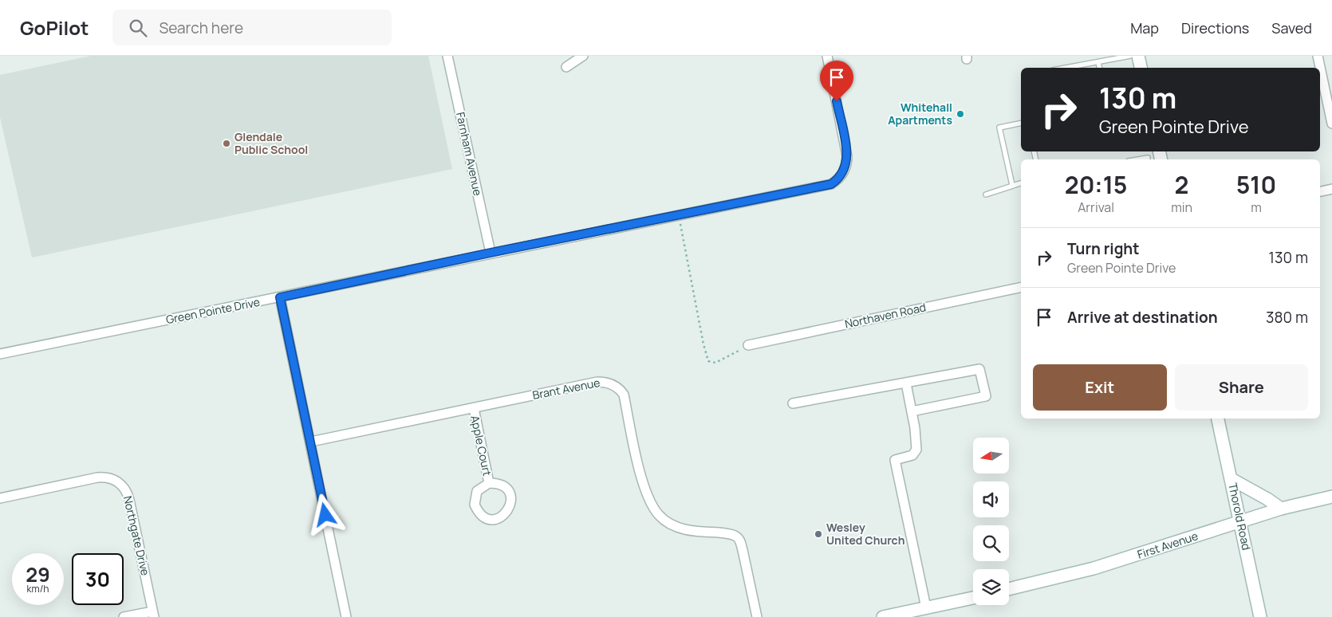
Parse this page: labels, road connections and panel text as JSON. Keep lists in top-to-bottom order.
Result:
{
  "streets": {
    "street": [
      "Farnham Avenue",
      "Green Pointe Drive",
      "Northaven Road",
      "Brant Avenue",
      "Apple Court",
      "Thorold Road",
      "Northgate Drive",
      "First Avenue"
    ]
  },
  "crossings": [
    ["Farnham Avenue", "Green Pointe Drive"],
    ["Brant Avenue", "Apple Court"],
    ["Thorold Road", "First Avenue"]
  ],
  "places": ["Whitehall Apartments", "Glendale Public School", "Wesley United Church"],
  "north": "left",
  "page": {
    "header": "GoPilot",
    "search": "Search here",
    "nav": ["Map", "Directions", "Saved"],
    "turn": ["130 m", "Green Pointe Drive"],
    "eta": [
      "20:15",
      "Arrival",
      "2",
      "min",
      "510",
      "m"
    ],
    "list": [
      {
        "name": "Turn right",
        "note": "Green Pointe Drive",
        "value": "130 m"
      },
      {
        "name": "Arrive at destination",
        "value": "380 m"
      }
    ],
    "buttons": ["Exit", "Share"],
    "speed": "29 km/h",
    "limit": "30"
  }
}
